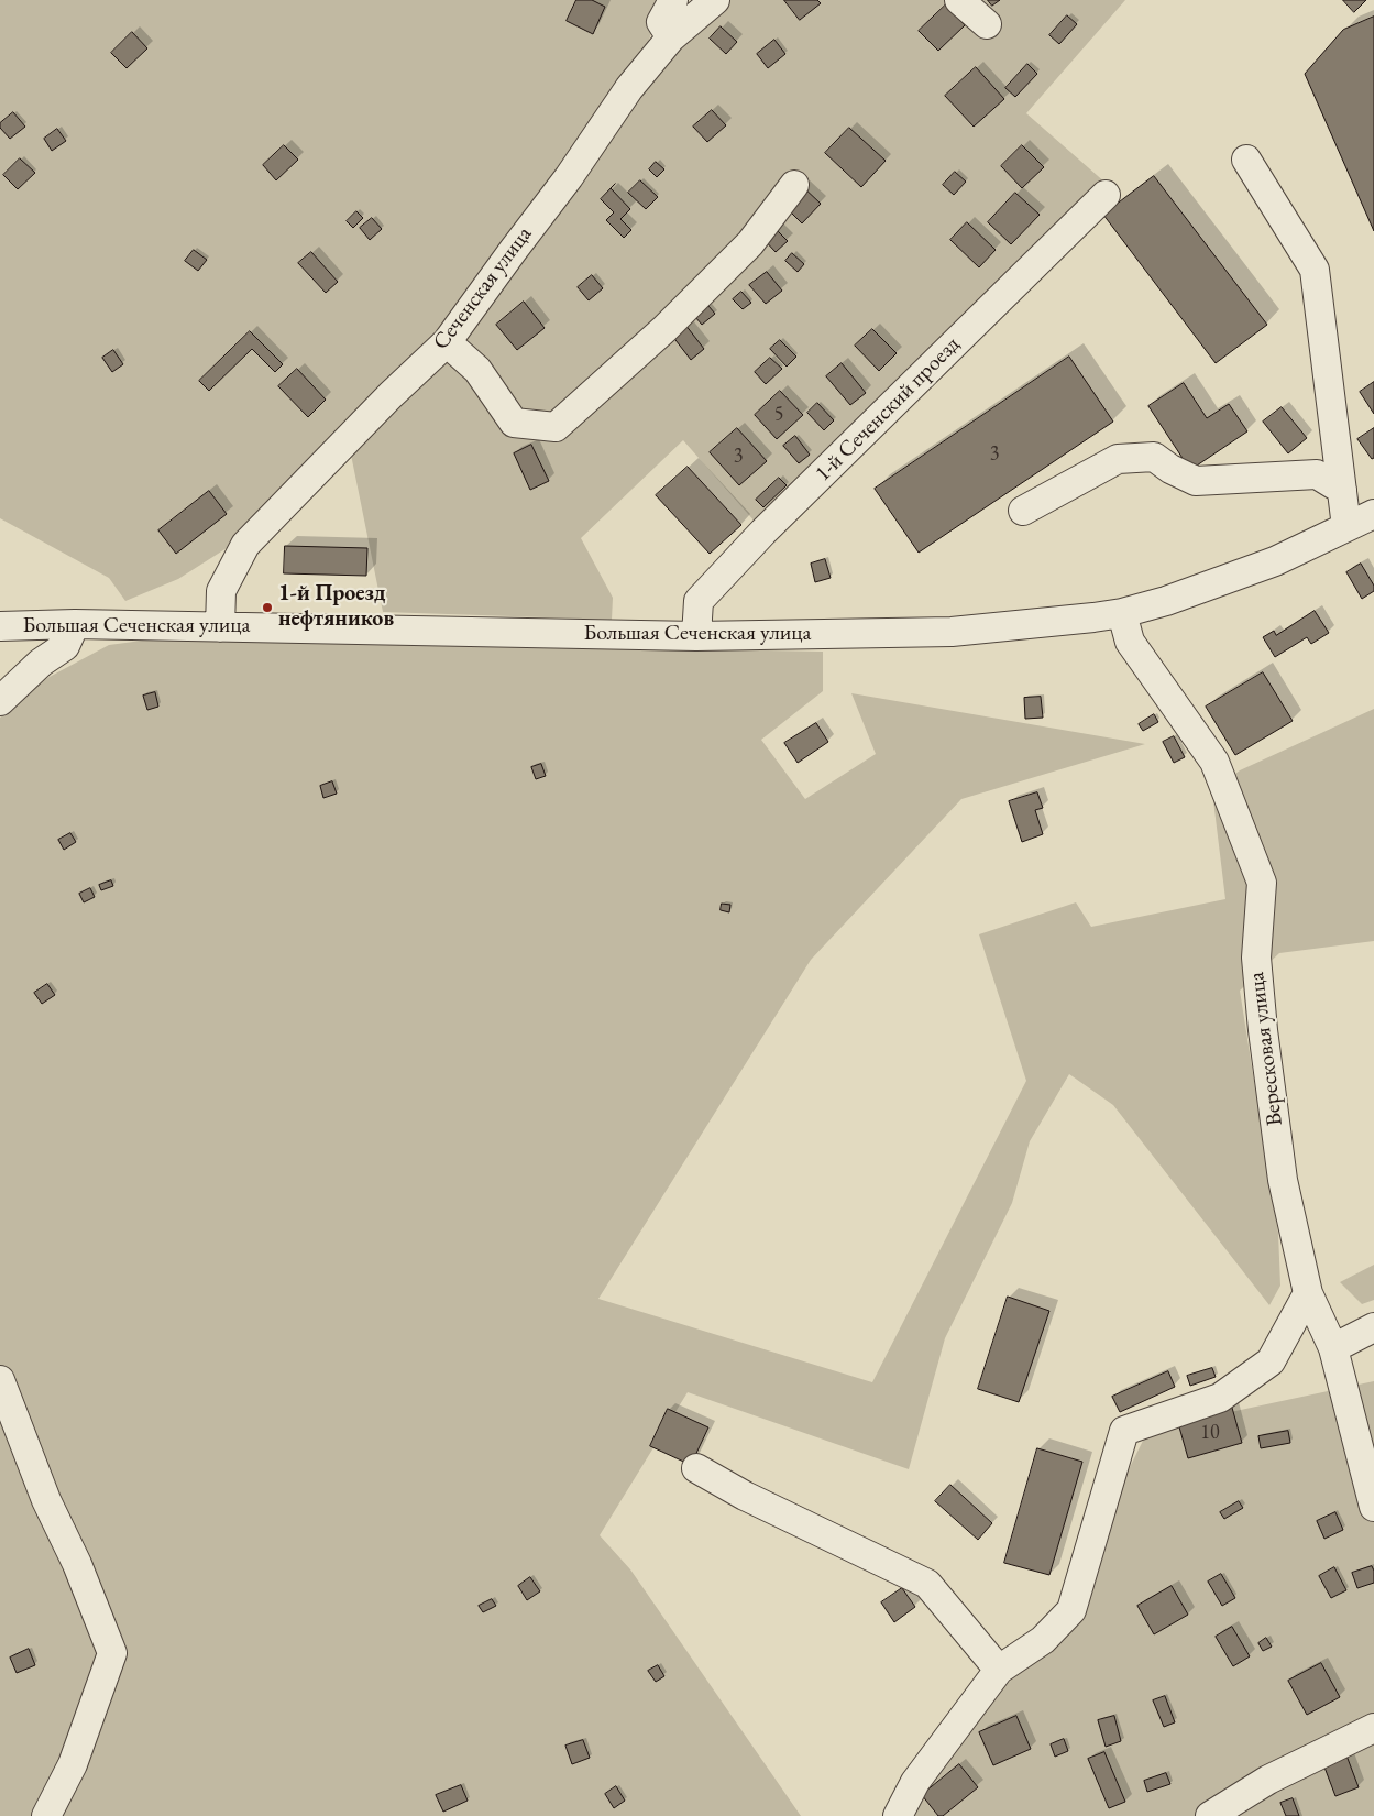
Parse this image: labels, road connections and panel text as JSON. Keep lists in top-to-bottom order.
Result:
{
  "streets": {
    "street": [
      "Сеченская улица",
      "1-й Сеченский проезд",
      "Большая Сеченская улица",
      "Вересковая улица"
    ]
  },
  "crossings": [
    ["Сеченская улица", "Большая Сеченская улица"],
    ["1-й Сеченский проезд", "Большая Сеченская улица"],
    ["Большая Сеченская улица", "Вересковая улица"]
  ],
  "places": ["1-й Проезд нефтяников"],
  "house_numbers": [
    "5",
    "3",
    "3",
    "10"
  ]
}
